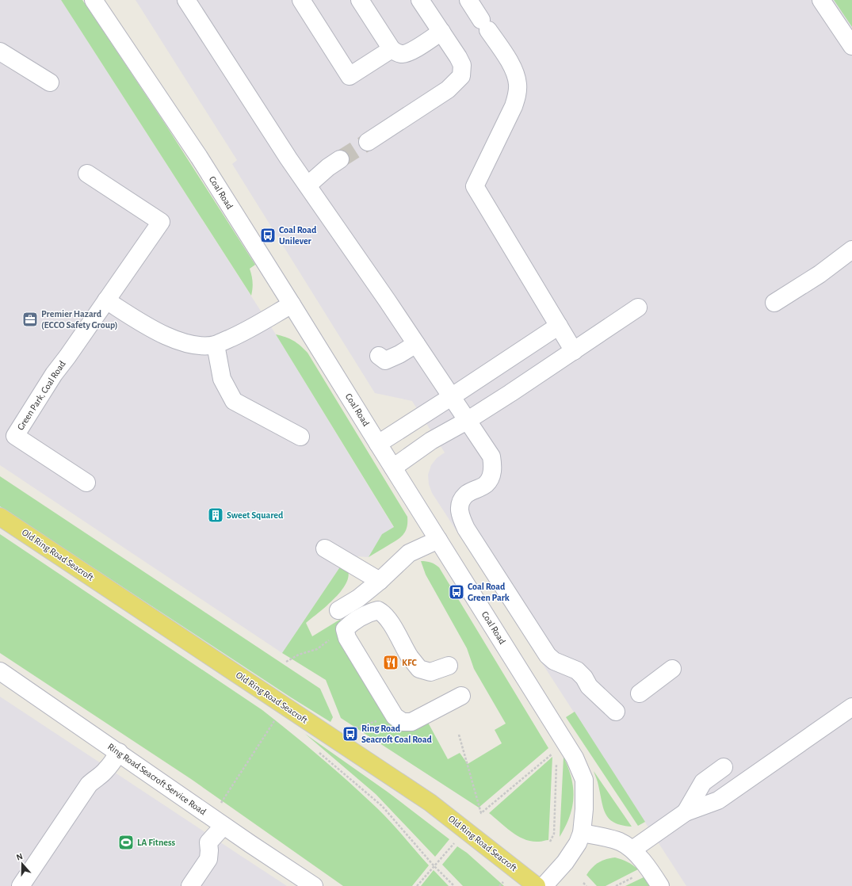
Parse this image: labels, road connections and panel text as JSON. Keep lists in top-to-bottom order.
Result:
{
  "streets": {
    "main road": ["Old Ring Road Seacroft"],
    "street": ["Coal Road", "Green Park, Coal Road", "Ring Road Seacroft Service Road"]
  },
  "places": {
    "bus stop": ["Coal Road Unilever", "Coal Road Green Park", "Ring Road Seacroft Coal Road"],
    "office": ["Premier Hazard (ECCO Safety Group)"],
    "building": ["Sweet Squared"],
    "restaurant": ["KFC"],
    "sports": ["LA Fitness"]
  },
  "north": "top"
}
